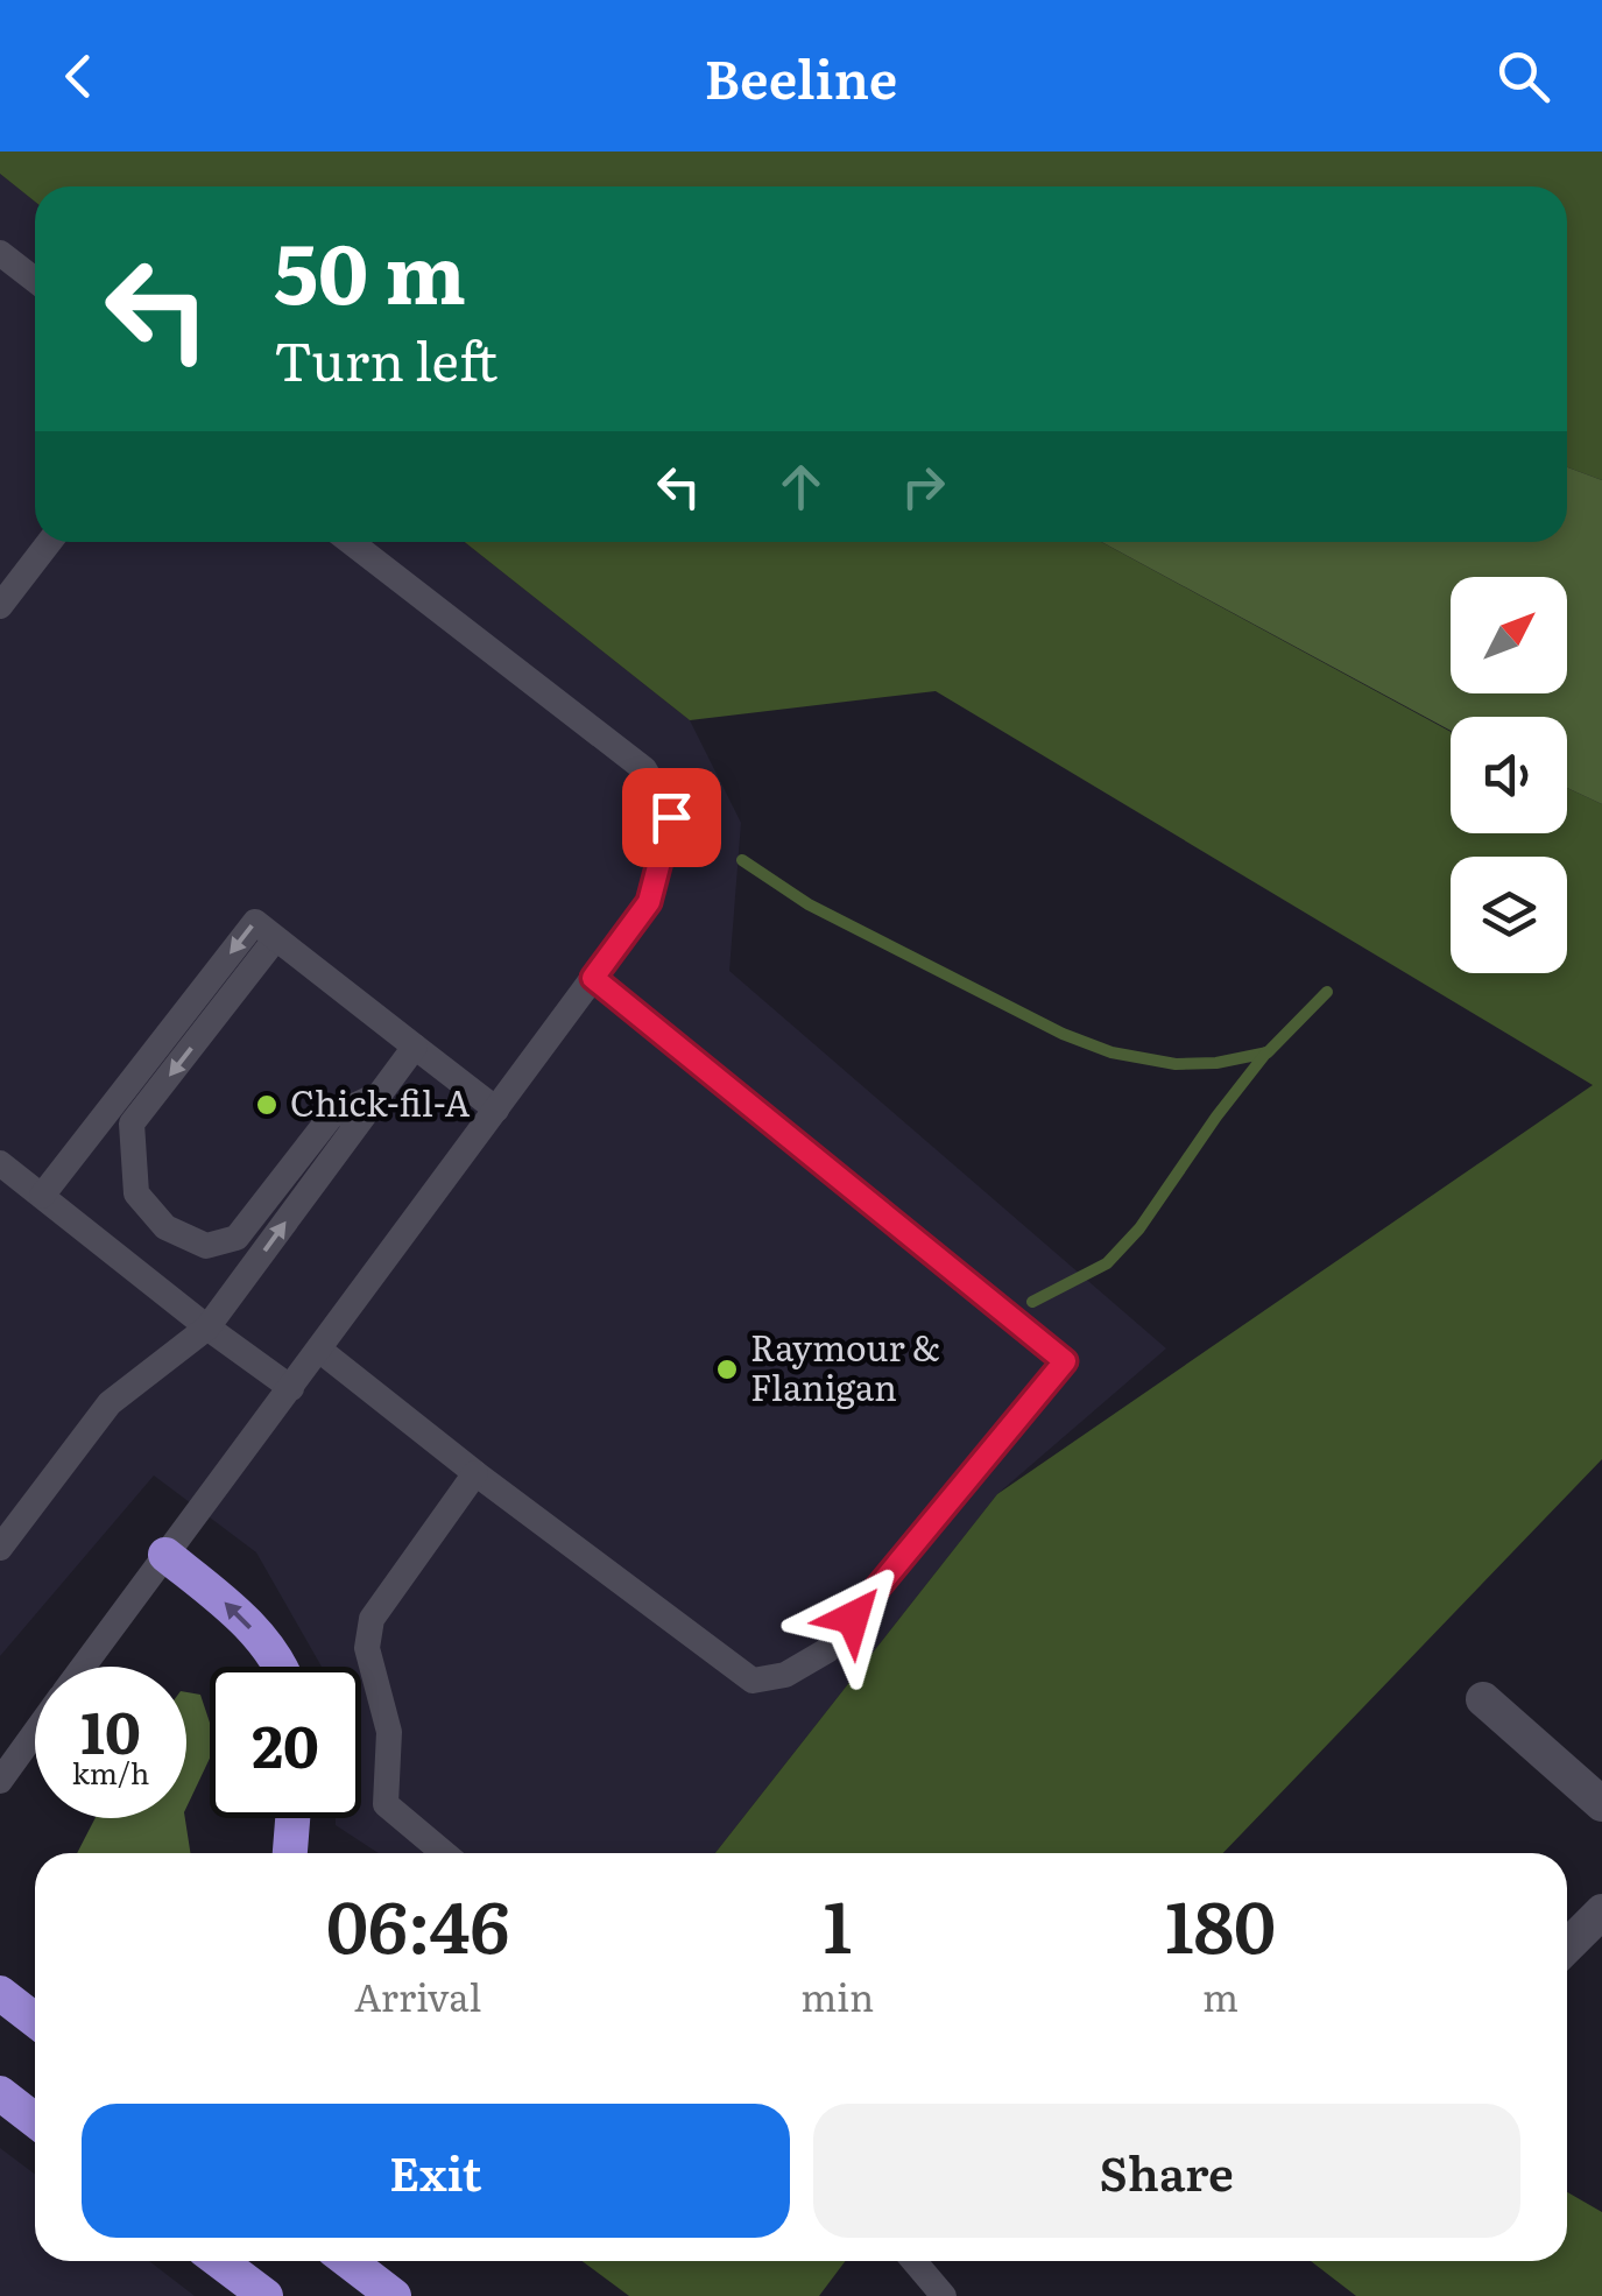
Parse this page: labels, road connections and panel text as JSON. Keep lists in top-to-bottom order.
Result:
{
  "places": ["Chick-fil-A", "Raymour & Flanigan"],
  "north": "top right",
  "page": {
    "header": "Beeline",
    "turn": ["50 m", "Turn left"],
    "speed": "10 km/h",
    "limit": "20",
    "eta": [
      "06:46",
      "Arrival",
      "1",
      "min",
      "180",
      "m"
    ],
    "buttons": ["Exit", "Share"]
  }
}
